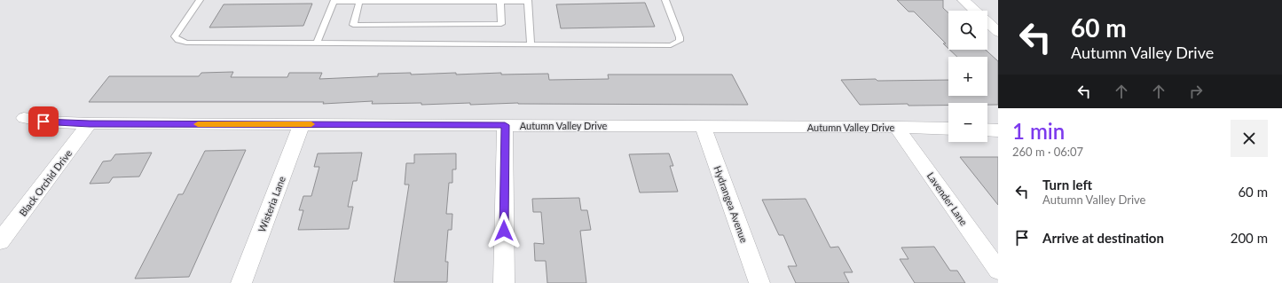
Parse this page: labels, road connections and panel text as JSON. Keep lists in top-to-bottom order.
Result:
{
  "streets": {
    "street": [
      "Autumn Valley Drive",
      "Black Orchid Drive",
      "Lavender Lane",
      "Wisteria Lane",
      "Hydrangea Avenue"
    ]
  },
  "crossings": [
    ["Autumn Valley Drive", "Black Orchid Drive"],
    ["Autumn Valley Drive", "Lavender Lane"],
    ["Autumn Valley Drive", "Wisteria Lane"],
    ["Autumn Valley Drive", "Hydrangea Avenue"]
  ],
  "page": {
    "turn": ["60 m", "Autumn Valley Drive"],
    "map_buttons": ["+", "−"],
    "heading": ["1 min", "260 m · 06:07"],
    "list": [
      {
        "name": "Turn left",
        "note": "Autumn Valley Drive",
        "value": "60 m"
      },
      {
        "name": "Arrive at destination",
        "value": "200 m"
      }
    ]
  }
}
